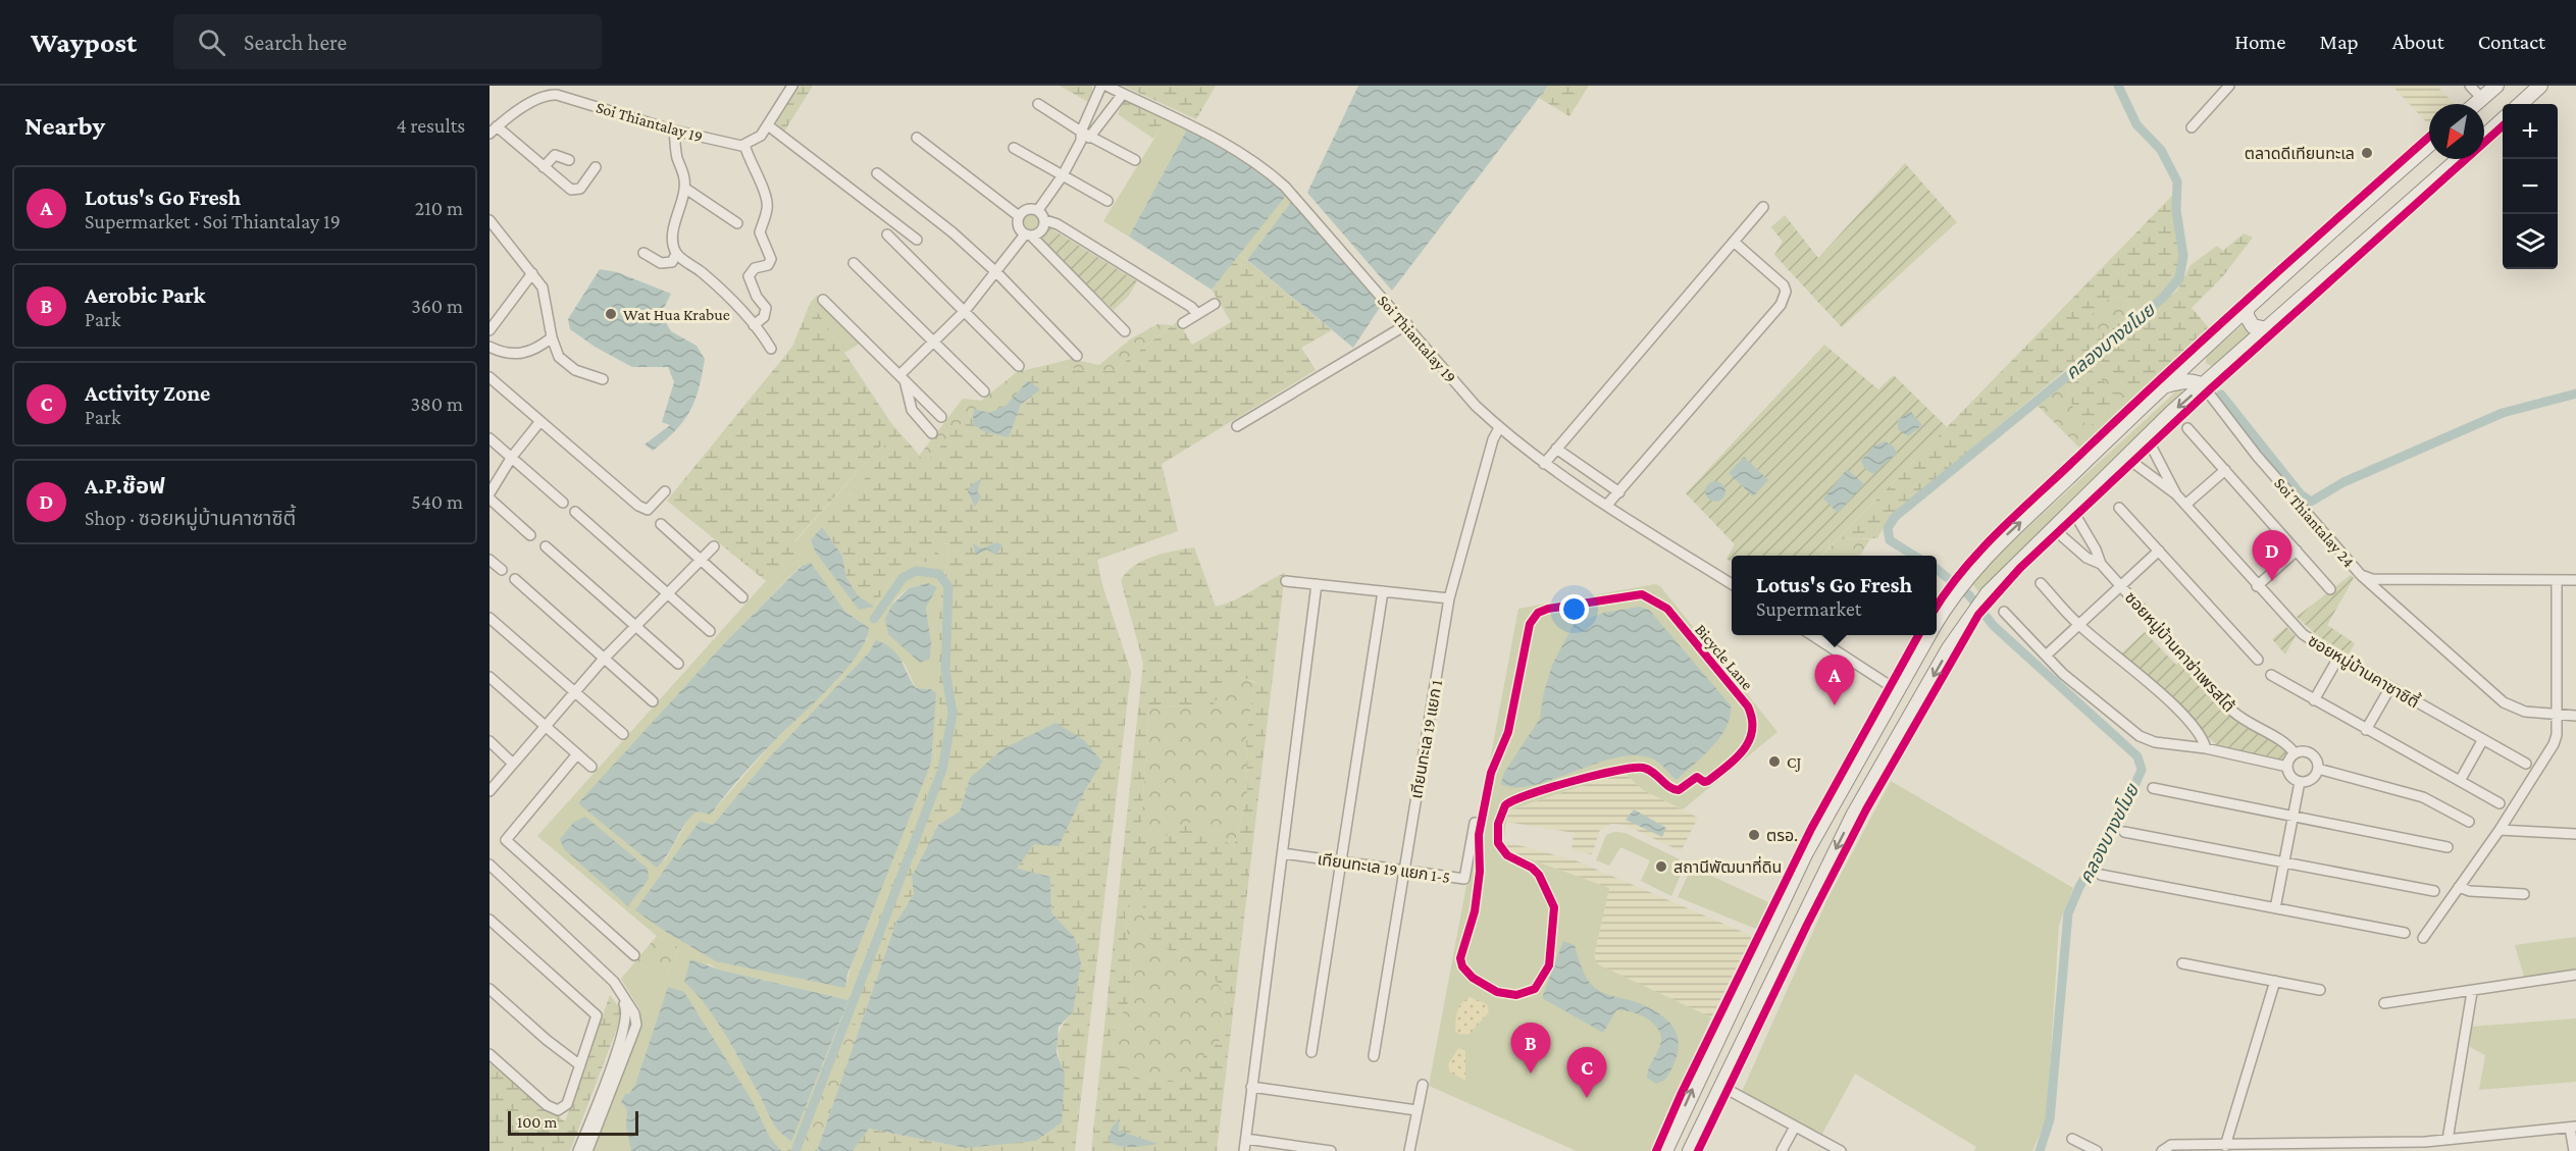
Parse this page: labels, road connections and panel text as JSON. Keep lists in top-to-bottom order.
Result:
{
  "streets": {
    "street": [
      "Soi Thiantalay 19",
      "Soi Thiantalay 24",
      "ซอยหมู่บ้านคาซ่าเพรสโต้",
      "ซอยหมู่บ้านคาซาซิตี้",
      "เทียนทะเล 19 แยก 1",
      "เทียนทะเล 19 แยก 1-5"
    ],
    "cycle path": ["Bicycle Lane"]
  },
  "crossings": [
    ["Soi Thiantalay 19", "เทียนทะเล 19 แยก 1"],
    ["เทียนทะเล 19 แยก 1", "เทียนทะเล 19 แยก 1-5"]
  ],
  "water": ["คลองบางขโมย"],
  "places": [
    "ตลาดดีเทียนทะเล",
    "Wat Hua Krabue",
    "CJ",
    "ตรอ.",
    "สถานีพัฒนาที่ดิน"
  ],
  "scale_bar": "100 m",
  "north": "bottom left",
  "page": {
    "header": "Waypost",
    "search": "Search here",
    "nav": [
      "Home",
      "Map",
      "About",
      "Contact"
    ],
    "heading": ["Nearby", "4 results"],
    "map_buttons": ["+", "−"],
    "list": [
      {
        "mark": "A",
        "name": "Lotus's Go Fresh",
        "note": "Supermarket · Soi Thiantalay 19",
        "value": "210 m"
      },
      {
        "mark": "B",
        "name": "Aerobic Park",
        "note": "Park",
        "value": "360 m"
      },
      {
        "mark": "C",
        "name": "Activity Zone",
        "note": "Park",
        "value": "380 m"
      },
      {
        "mark": "D",
        "name": "A.P.ช๊อฟ",
        "note": "Shop · ซอยหมู่บ้านคาซาซิตี้",
        "value": "540 m"
      }
    ],
    "pins": [
      "D",
      "A",
      "B",
      "C"
    ],
    "popup": ["Lotus's Go Fresh", "Supermarket"],
    "scale": "100 m"
  }
}
